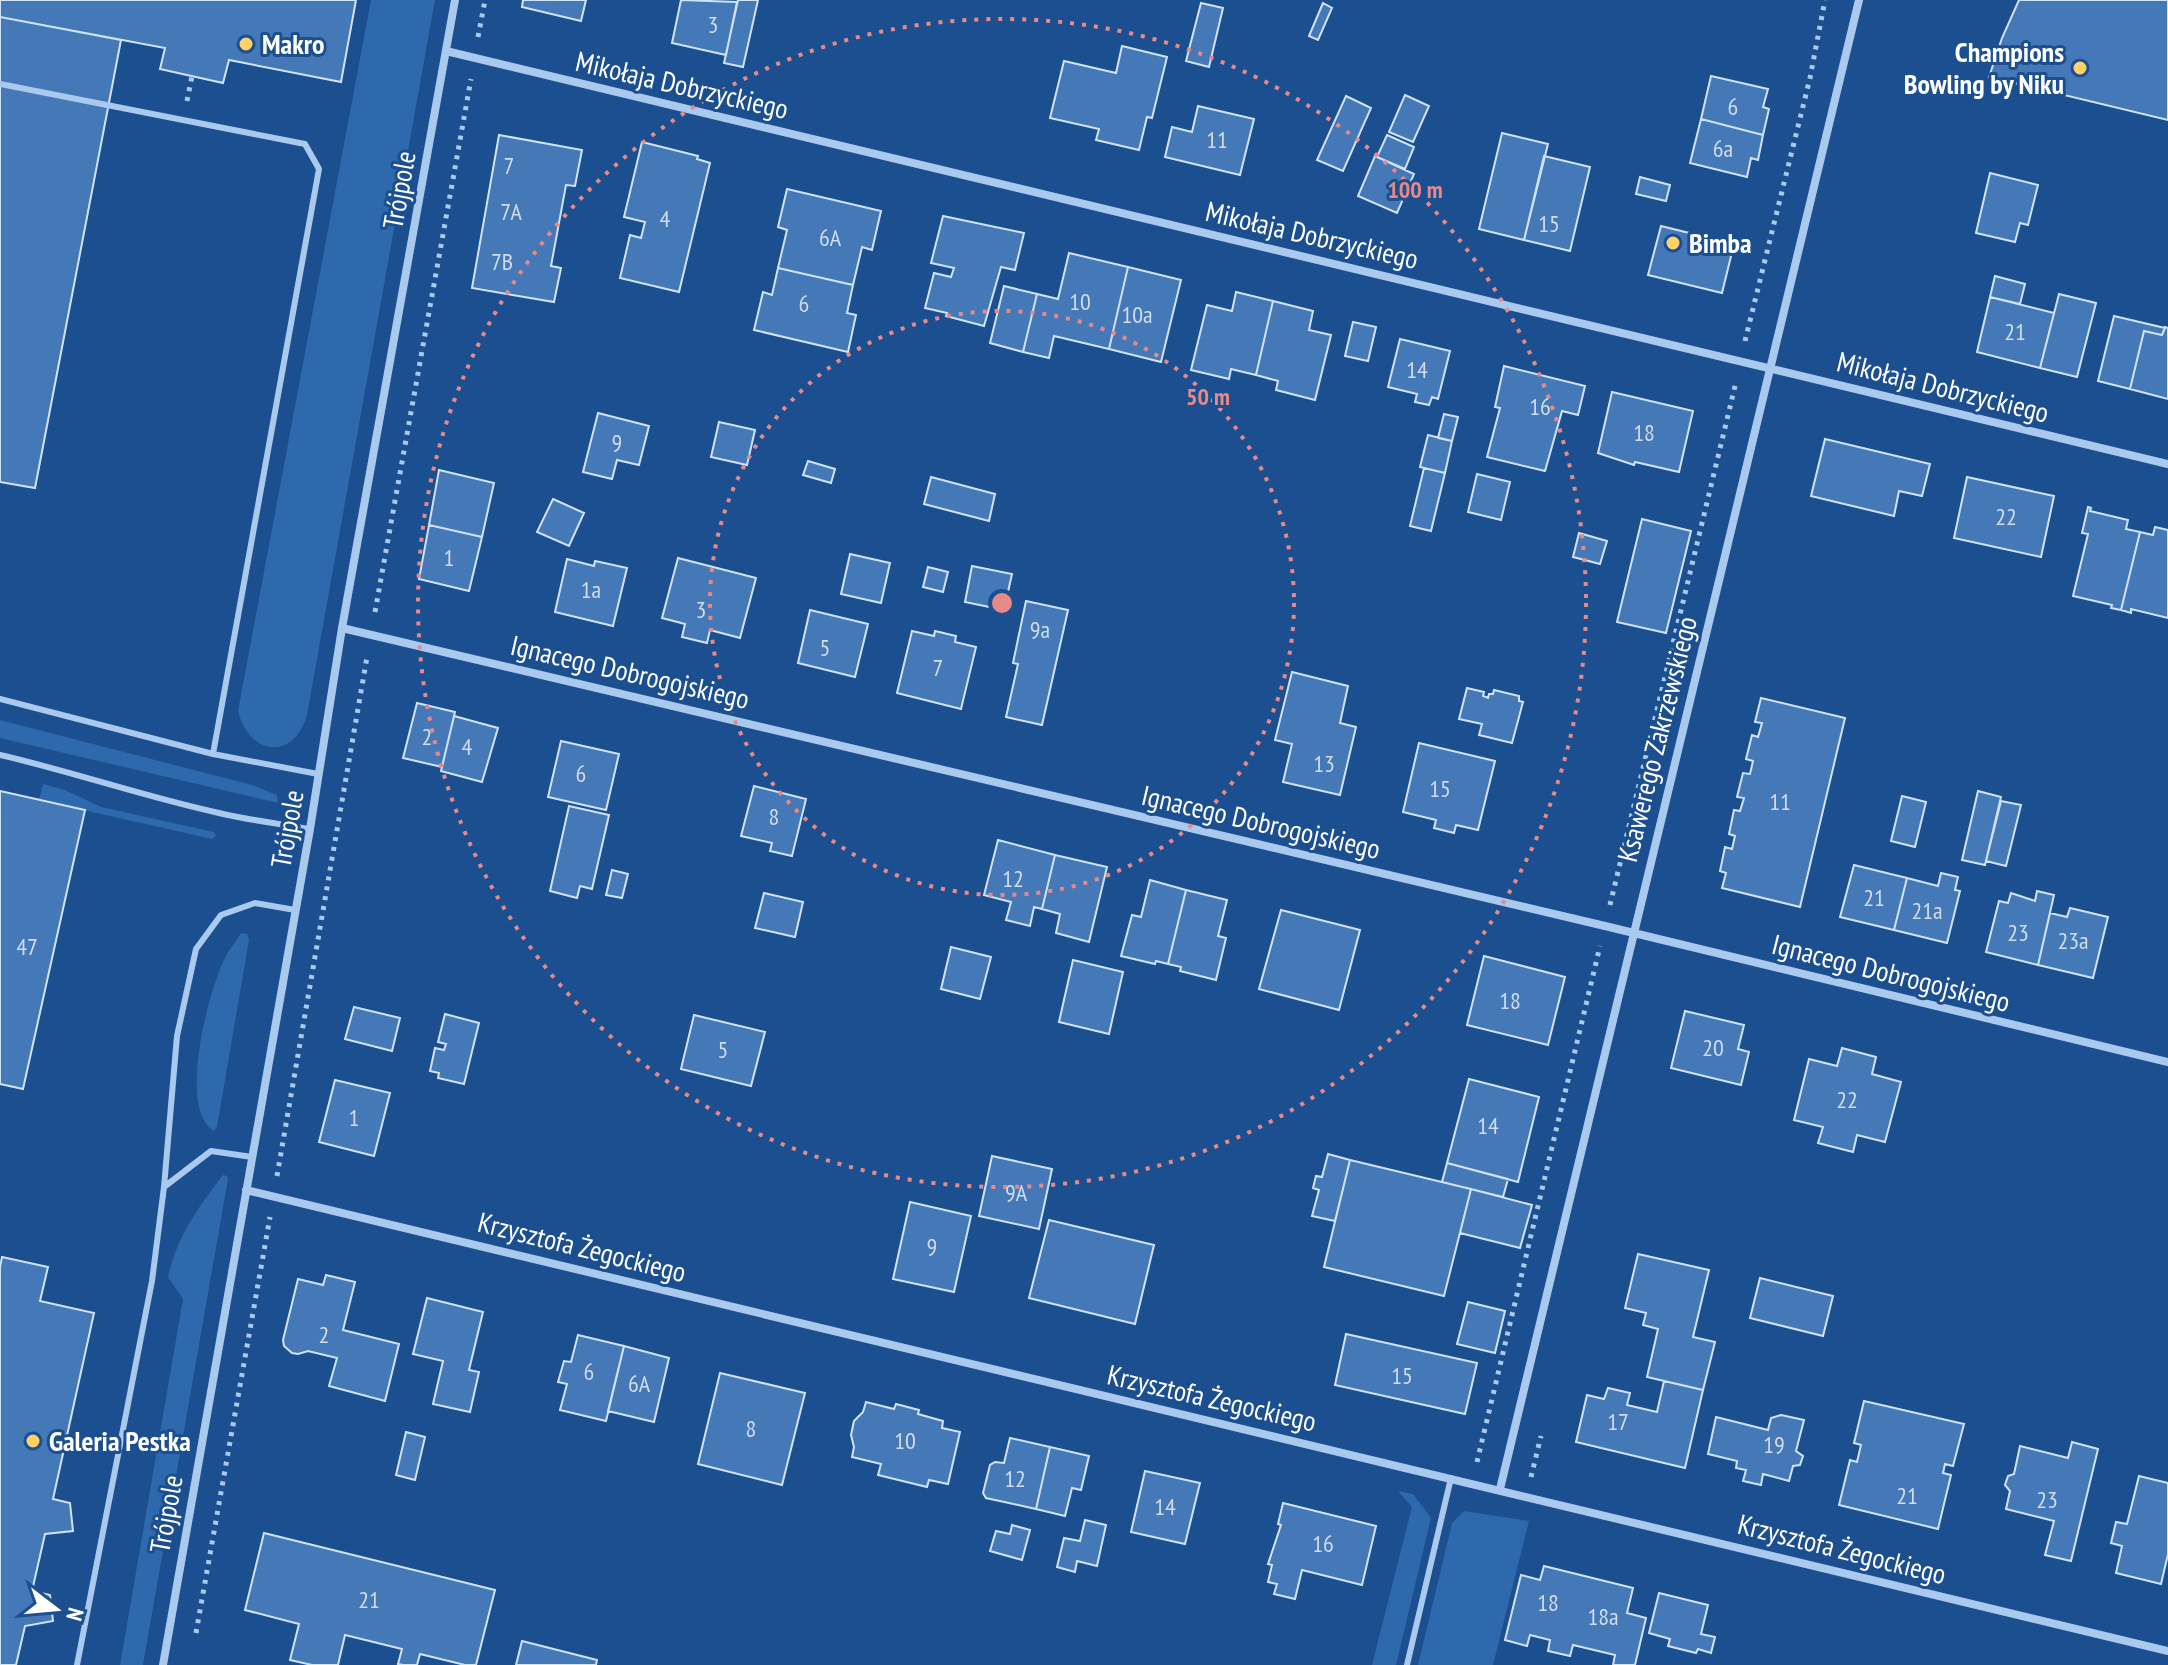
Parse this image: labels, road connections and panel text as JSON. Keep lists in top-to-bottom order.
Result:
{
  "streets": {
    "street": [
      "Mikołaja Dobrzyckiego",
      "Trójpole",
      "Ignacego Dobrogojskiego",
      "Ksawerego Zakrzewskiego",
      "Krzysztofa Żegockiego"
    ]
  },
  "crossings": [
    ["Mikołaja Dobrzyckiego", "Trójpole"],
    ["Mikołaja Dobrzyckiego", "Ksawerego Zakrzewskiego"],
    ["Trójpole", "Ignacego Dobrogojskiego"],
    ["Trójpole", "Krzysztofa Żegockiego"],
    ["Ignacego Dobrogojskiego", "Ksawerego Zakrzewskiego"],
    ["Ksawerego Zakrzewskiego", "Krzysztofa Żegockiego"]
  ],
  "places": [
    "Makro",
    "Champions Bowling by Niku",
    "Bimba",
    "Galeria Pestka"
  ],
  "house_numbers": [
    "3",
    "6",
    "11",
    "6a",
    "7",
    "7A",
    "4",
    "15",
    "6A",
    "7B",
    "10",
    "6",
    "10a",
    "21",
    "14",
    "16",
    "18",
    "9",
    "22",
    "1",
    "1a",
    "3",
    "9a",
    "5",
    "7",
    "2",
    "4",
    "13",
    "6",
    "15",
    "11",
    "8",
    "12",
    "21",
    "21a",
    "23",
    "23a",
    "47",
    "18",
    "20",
    "5",
    "22",
    "1",
    "14",
    "9A",
    "9",
    "2",
    "6",
    "15",
    "6A",
    "17",
    "8",
    "10",
    "19",
    "12",
    "21",
    "23",
    "14",
    "16",
    "21",
    "18",
    "18a"
  ],
  "north": "right",
  "rings": ["100 m", "50 m"]
}
